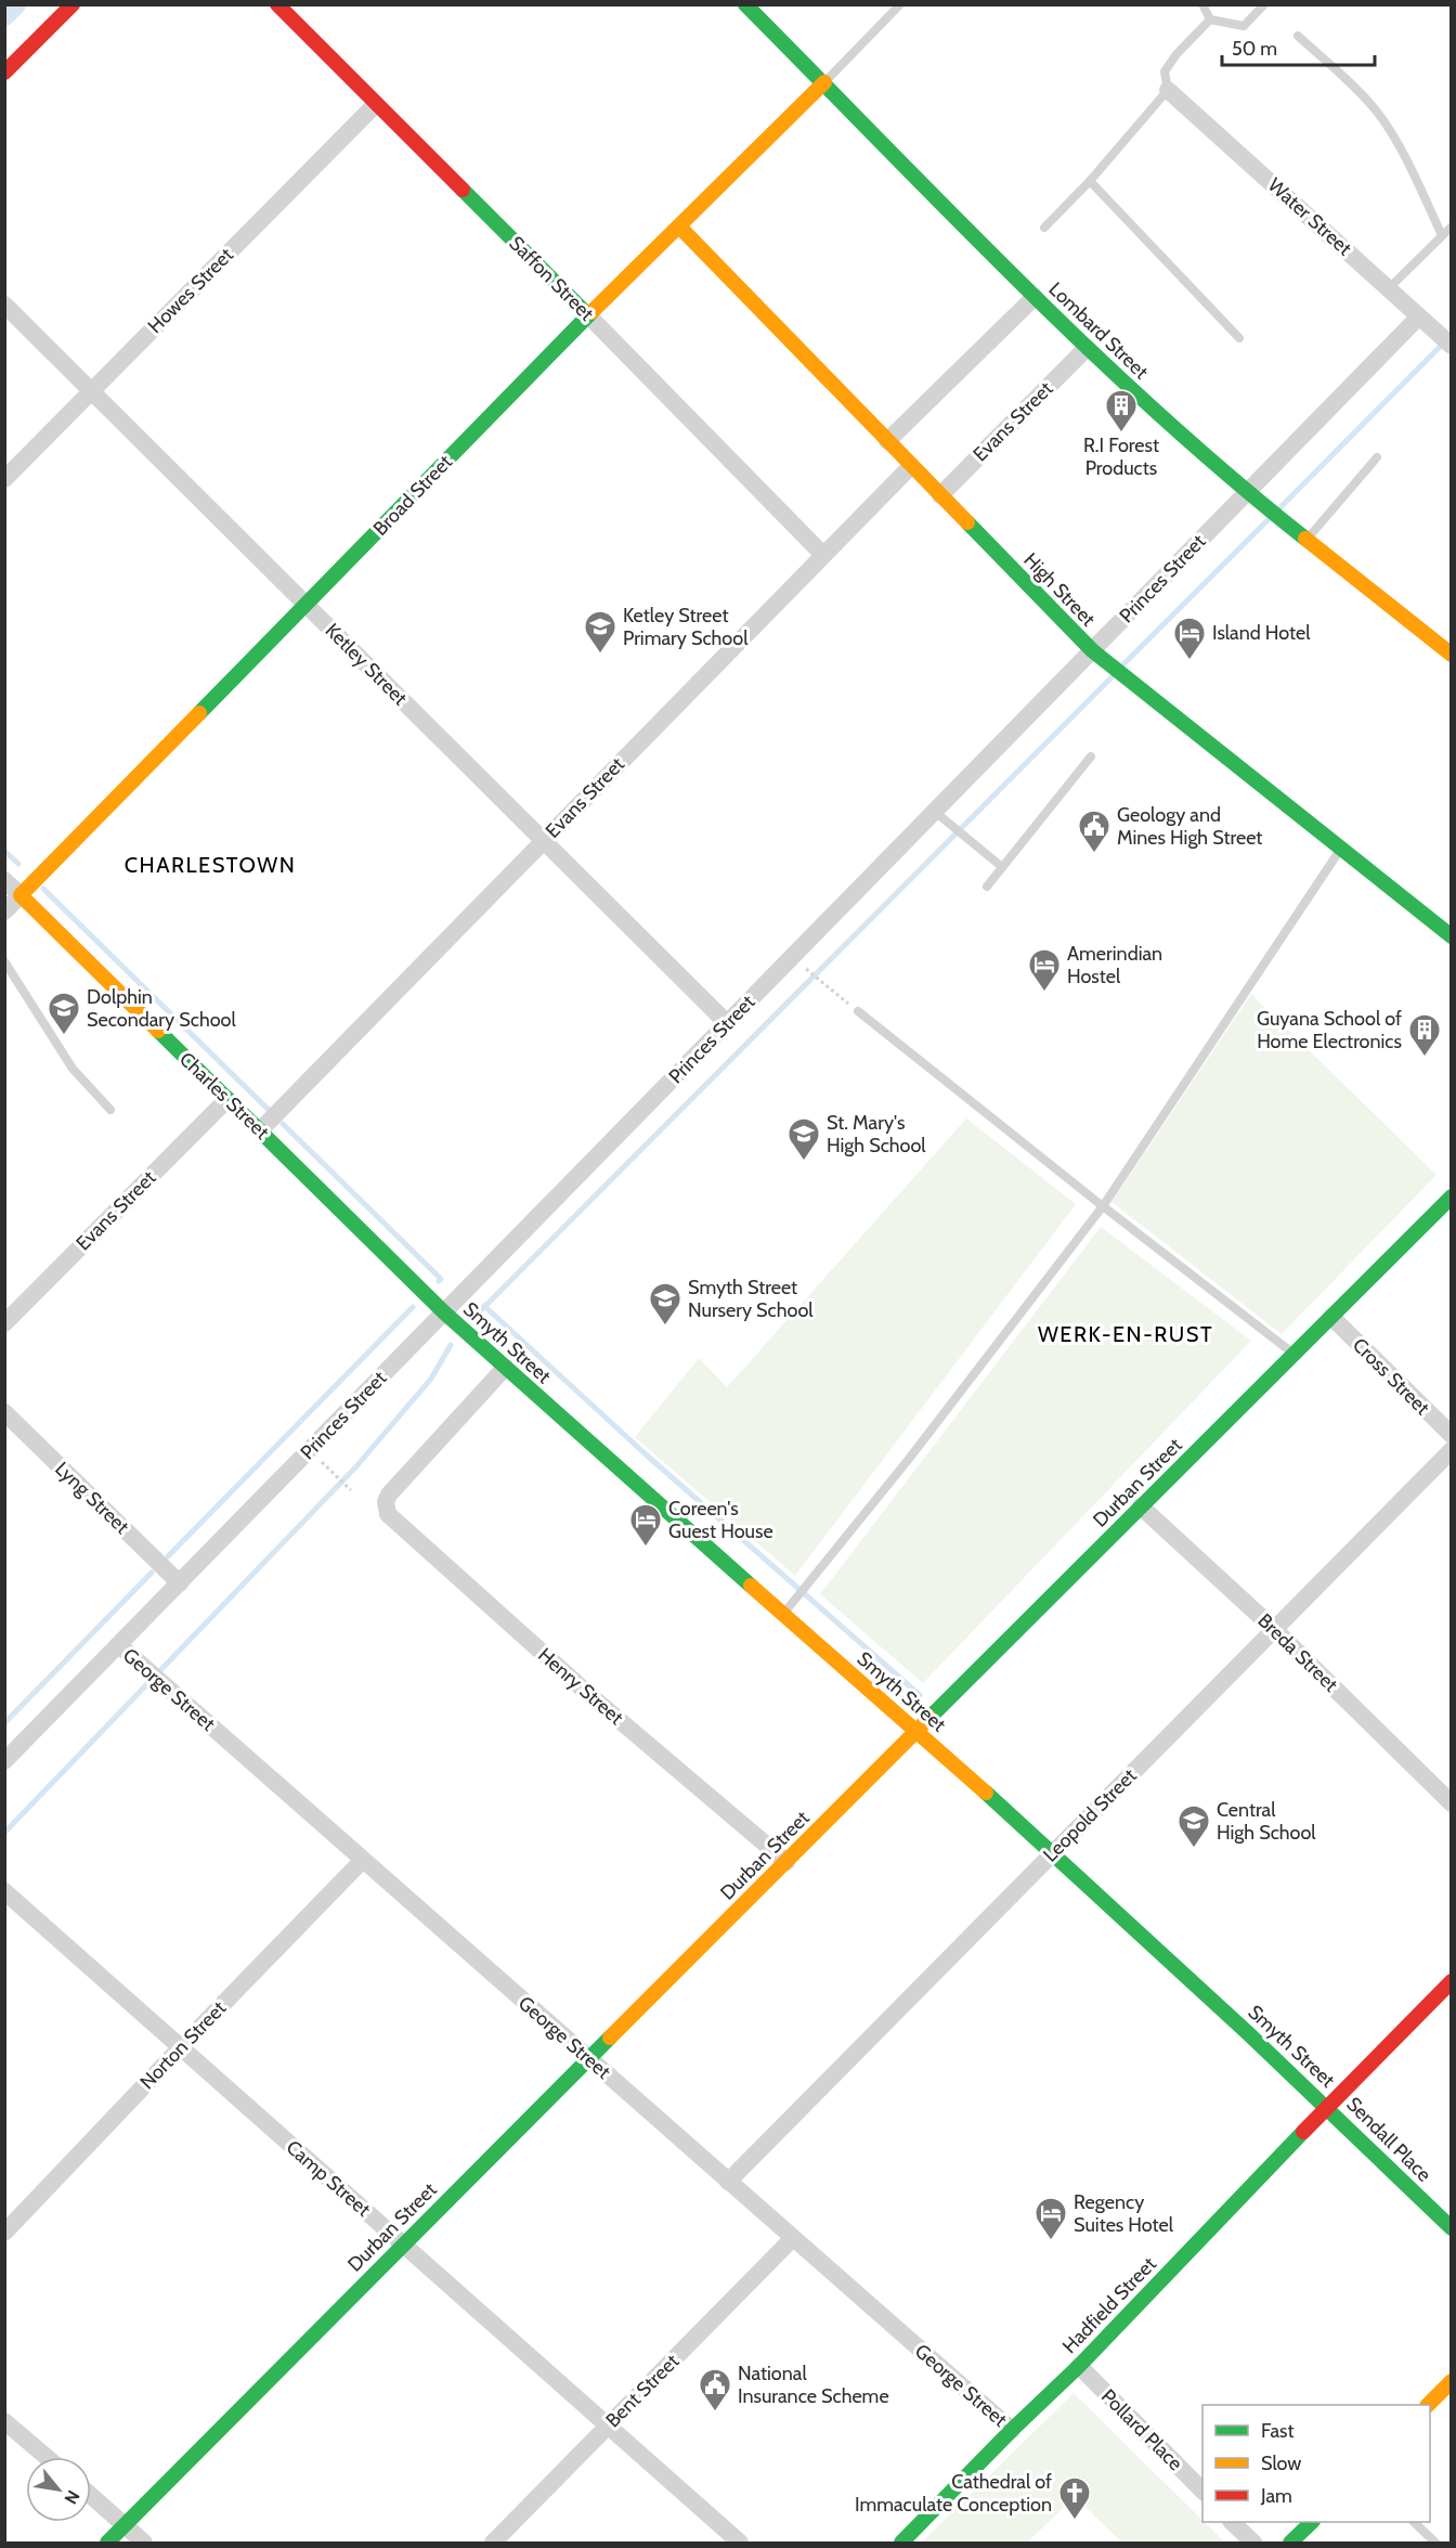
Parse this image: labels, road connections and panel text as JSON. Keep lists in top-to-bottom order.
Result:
{
  "streets": {
    "main road": [
      "Saffon Street",
      "Lombard Street",
      "Broad Street",
      "High Street",
      "Charles Street",
      "Smyth Street",
      "Durban Street",
      "Sendall Place",
      "Hadfield Street"
    ],
    "street": [
      "Water Street",
      "Howes Street",
      "Evans Street",
      "Princes Street",
      "Ketley Street",
      "Cross Street",
      "Lyng Street",
      "Breda Street",
      "Henry Street",
      "George Street",
      "Leopold Street",
      "Norton Street",
      "Camp Street",
      "Bent Street",
      "Pollard Place"
    ]
  },
  "crossings": [
    ["Water Street", "Princes Street"],
    ["Saffon Street", "Howes Street"],
    ["Saffon Street", "Evans Street"],
    ["Saffon Street", "Broad Street"],
    ["Howes Street", "Ketley Street"],
    ["Lombard Street", "Evans Street"],
    ["Lombard Street", "Broad Street"],
    ["Lombard Street", "Princes Street"],
    ["Evans Street", "High Street"],
    ["Evans Street", "Ketley Street"],
    ["Evans Street", "Charles Street"],
    ["Broad Street", "High Street"],
    ["Broad Street", "Ketley Street"],
    ["Broad Street", "Charles Street"],
    ["Princes Street", "High Street"],
    ["Princes Street", "Ketley Street"],
    ["Princes Street", "Charles Street"],
    ["Princes Street", "Smyth Street"],
    ["Princes Street", "Lyng Street"],
    ["Princes Street", "George Street"],
    ["Charles Street", "Smyth Street"],
    ["Smyth Street", "Durban Street"],
    ["Smyth Street", "Henry Street"],
    ["Smyth Street", "Leopold Street"],
    ["Smyth Street", "Sendall Place"],
    ["Smyth Street", "Hadfield Street"],
    ["Cross Street", "Durban Street"],
    ["Durban Street", "Breda Street"],
    ["Durban Street", "Henry Street"],
    ["Durban Street", "George Street"],
    ["Durban Street", "Camp Street"],
    ["Breda Street", "Leopold Street"],
    ["George Street", "Leopold Street"],
    ["George Street", "Norton Street"],
    ["George Street", "Hadfield Street"],
    ["George Street", "Bent Street"],
    ["Norton Street", "Camp Street"],
    ["Sendall Place", "Hadfield Street"],
    ["Camp Street", "Bent Street"],
    ["Hadfield Street", "Pollard Place"]
  ],
  "districts": ["CHARLESTOWN", "WERK-EN-RUST"],
  "places": {
    "building": ["R.I Forest Products", "Guyana School of Home Electronics"],
    "school or university": [
      "Ketley Street Primary School",
      "Dolphin Secondary School",
      "St. Mary's High School",
      "Smyth Street Nursery School",
      "Central High School"
    ],
    "hotel": [
      "Island Hotel",
      "Amerindian Hostel",
      "Coreen's Guest House",
      "Regency Suites Hotel"
    ],
    "public building": ["Geology and Mines High Street", "National Insurance Scheme"],
    "church": ["Cathedral of Immaculate Conception"]
  },
  "legend": ["Fast", "Slow", "Jam"],
  "scale_bar": "50 m",
  "north": "bottom right"
}
